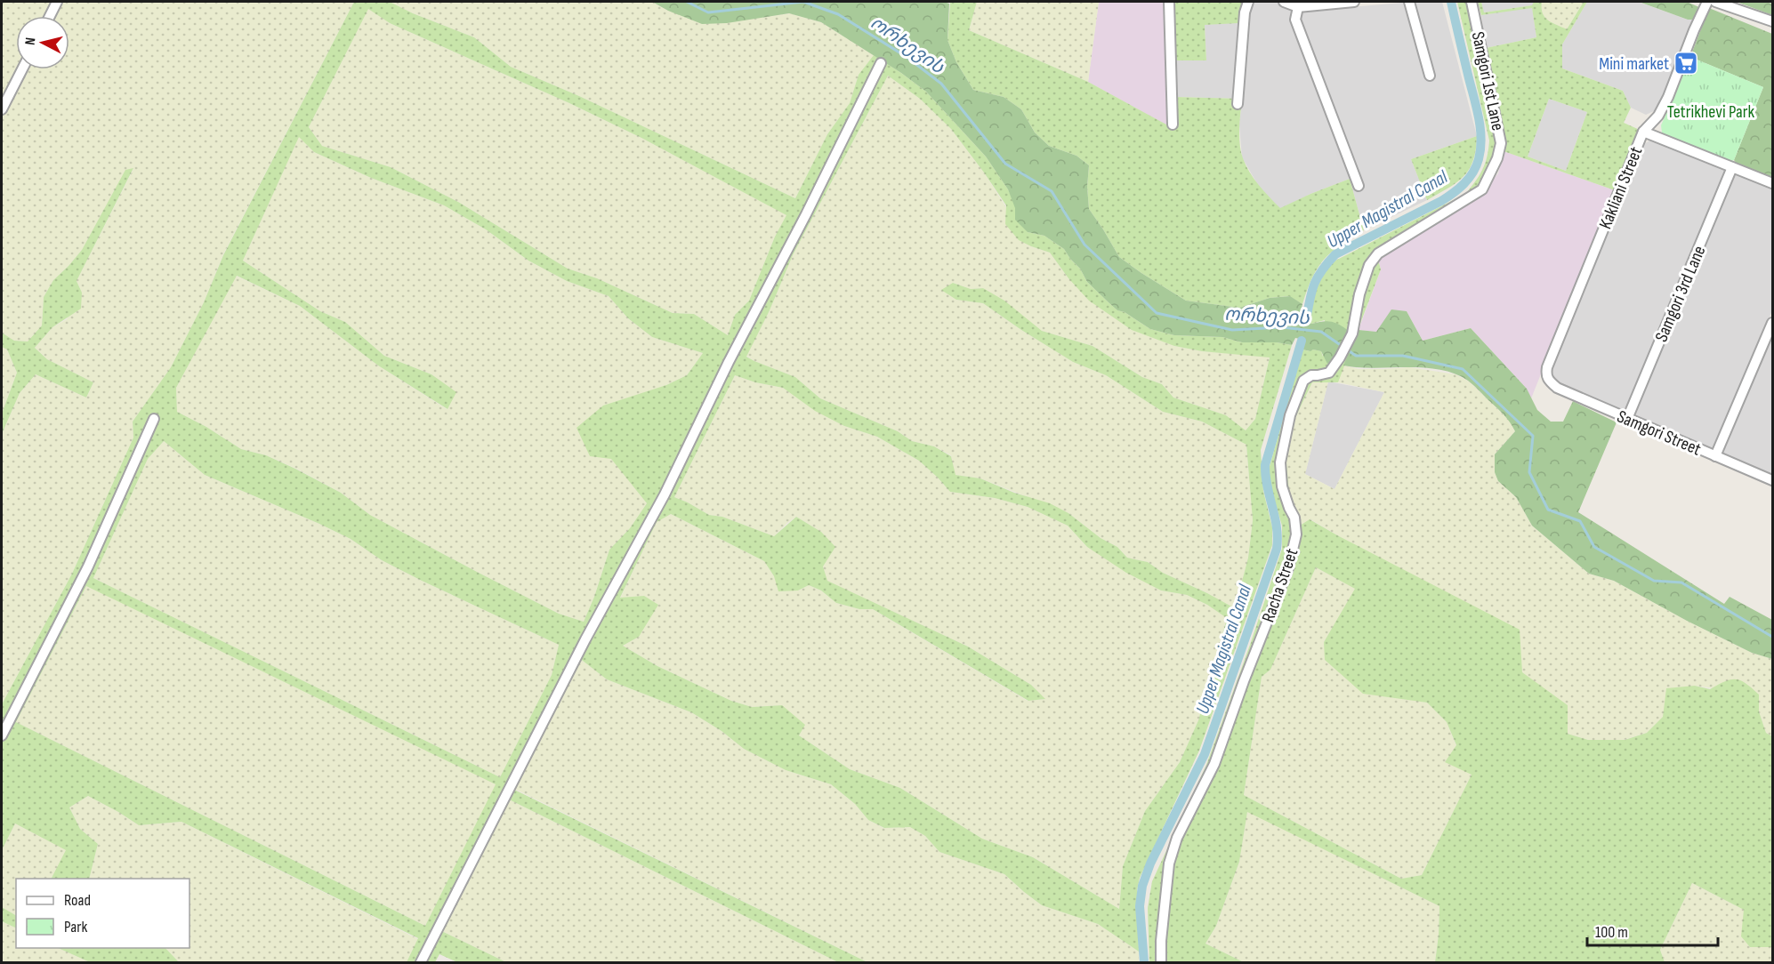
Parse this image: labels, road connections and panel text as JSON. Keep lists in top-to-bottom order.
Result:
{
  "streets": {
    "street": [
      "Samgori 1st Lane",
      "Kakliani Street",
      "Samgori 3rd Lane",
      "Samgori Street",
      "Racha Street"
    ]
  },
  "crossings": [
    ["Samgori 1st Lane", "Racha Street"],
    ["Kakliani Street", "Samgori Street"],
    ["Samgori 3rd Lane", "Samgori Street"]
  ],
  "water": ["ორხევის", "Upper Magistral Canal"],
  "parks": ["Tetrikhevi Park"],
  "places": {
    "supermarket": ["Mini market"]
  },
  "legend": ["Road", "Park"],
  "scale_bar": "100 m",
  "north": "left"
}
